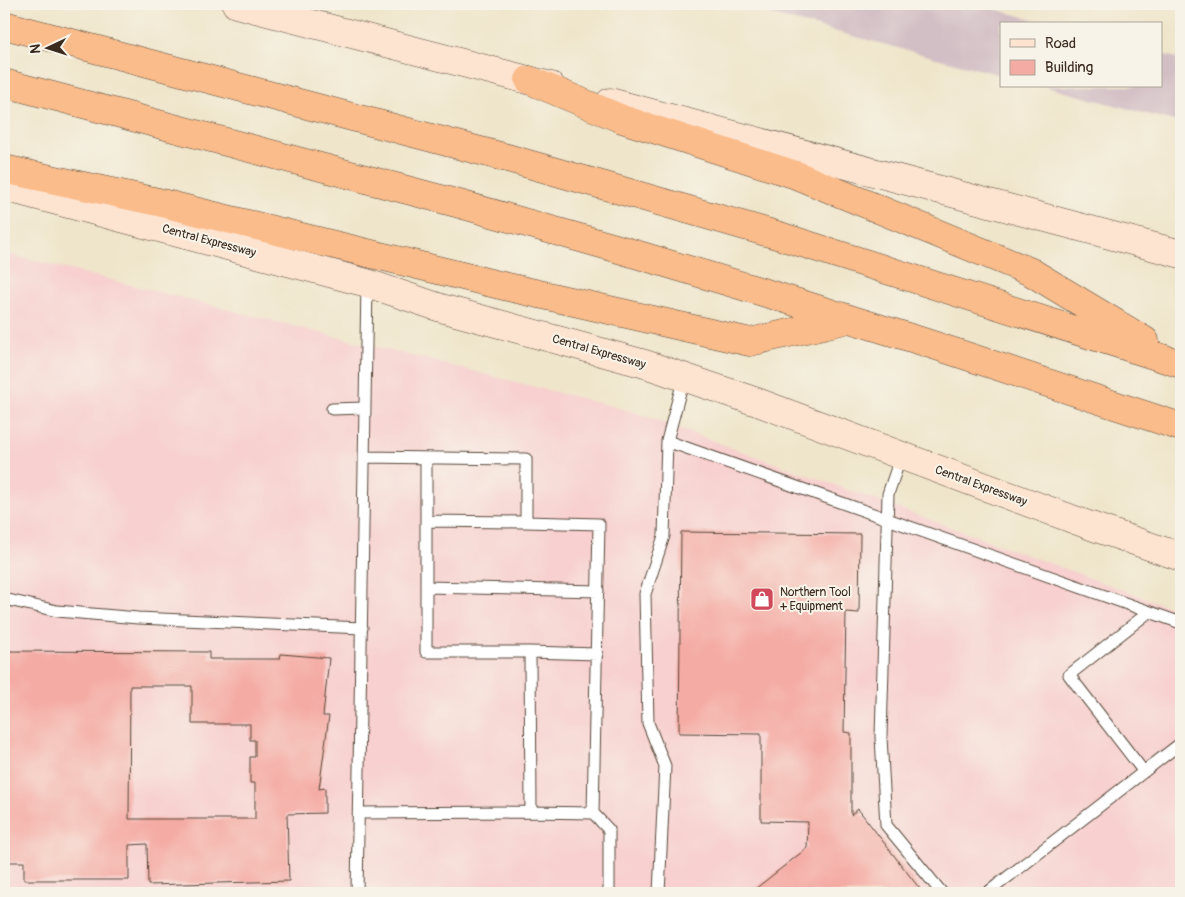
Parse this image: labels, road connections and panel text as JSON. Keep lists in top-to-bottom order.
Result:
{
  "streets": {
    "main road": ["Central Expressway"]
  },
  "places": {
    "shop": ["Northern Tool + Equipment"]
  },
  "legend": ["Road", "Building"],
  "north": "left"
}
